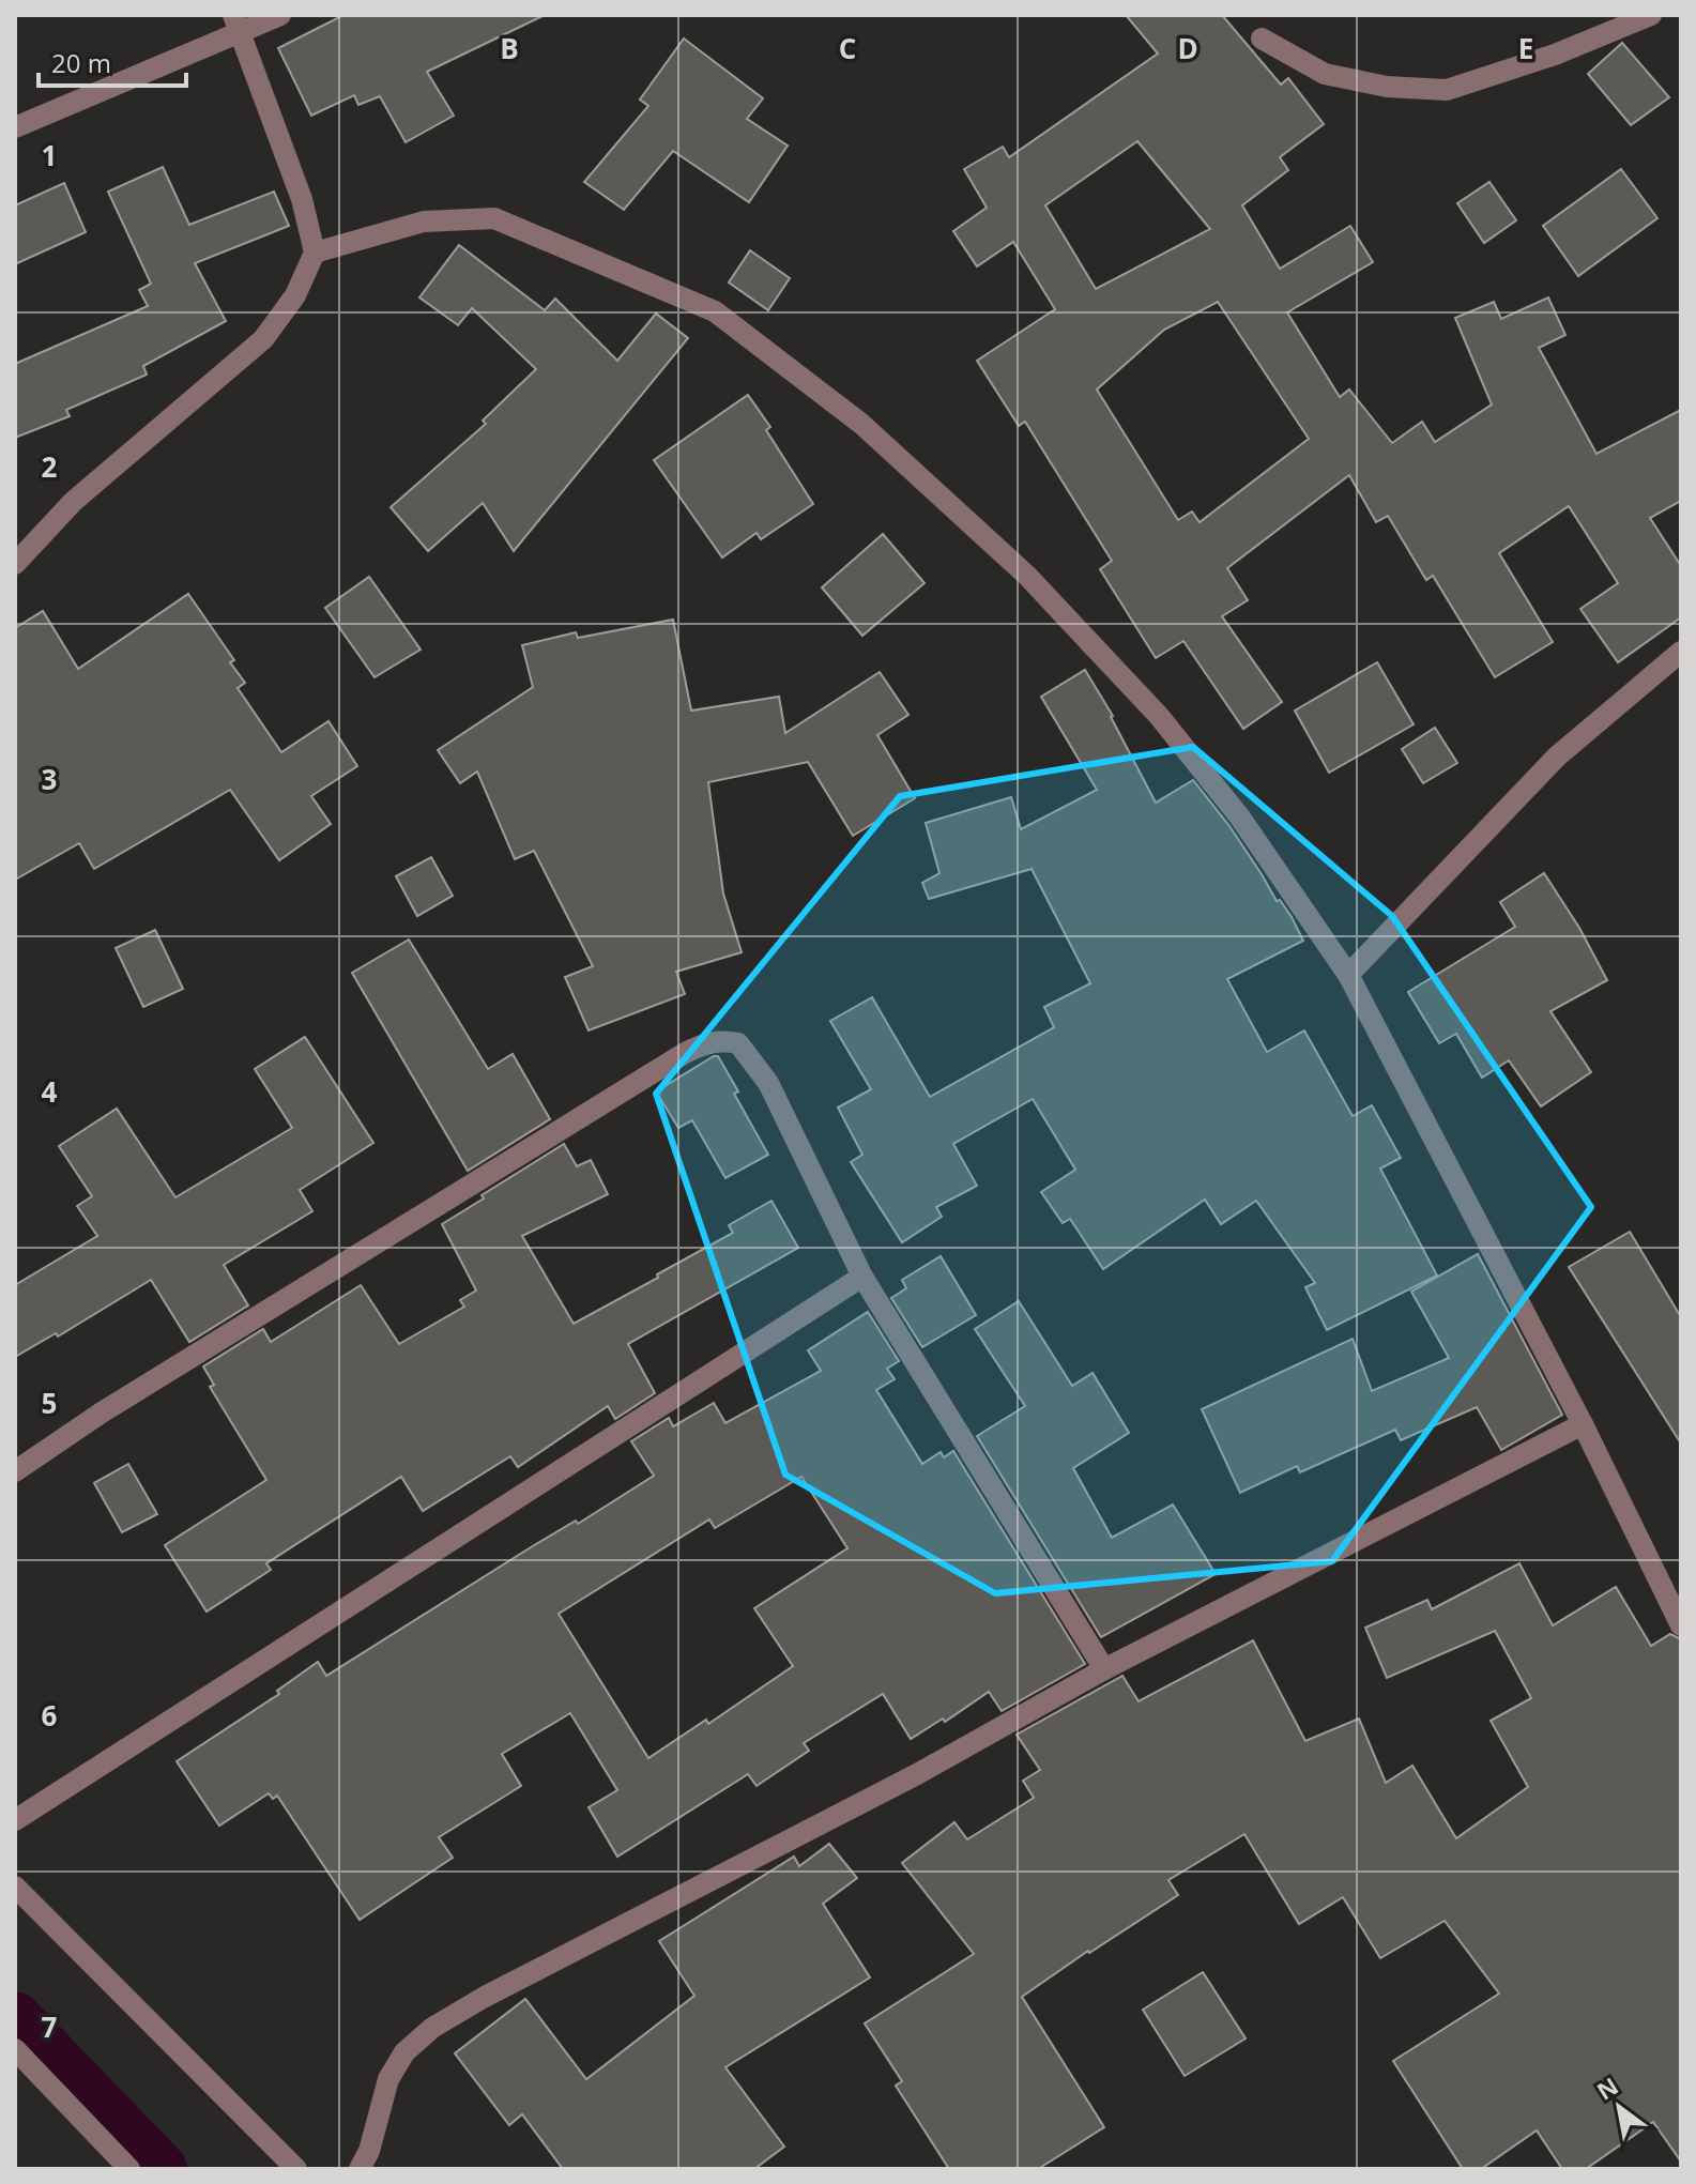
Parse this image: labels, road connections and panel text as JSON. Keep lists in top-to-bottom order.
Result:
{
  "scale_bar": "20 m",
  "north": "top left",
  "grid": {
    "columns": [
      "B",
      "C",
      "D",
      "E"
    ],
    "rows": [
      "1",
      "2",
      "3",
      "4",
      "5",
      "6",
      "7"
    ]
  }
}
